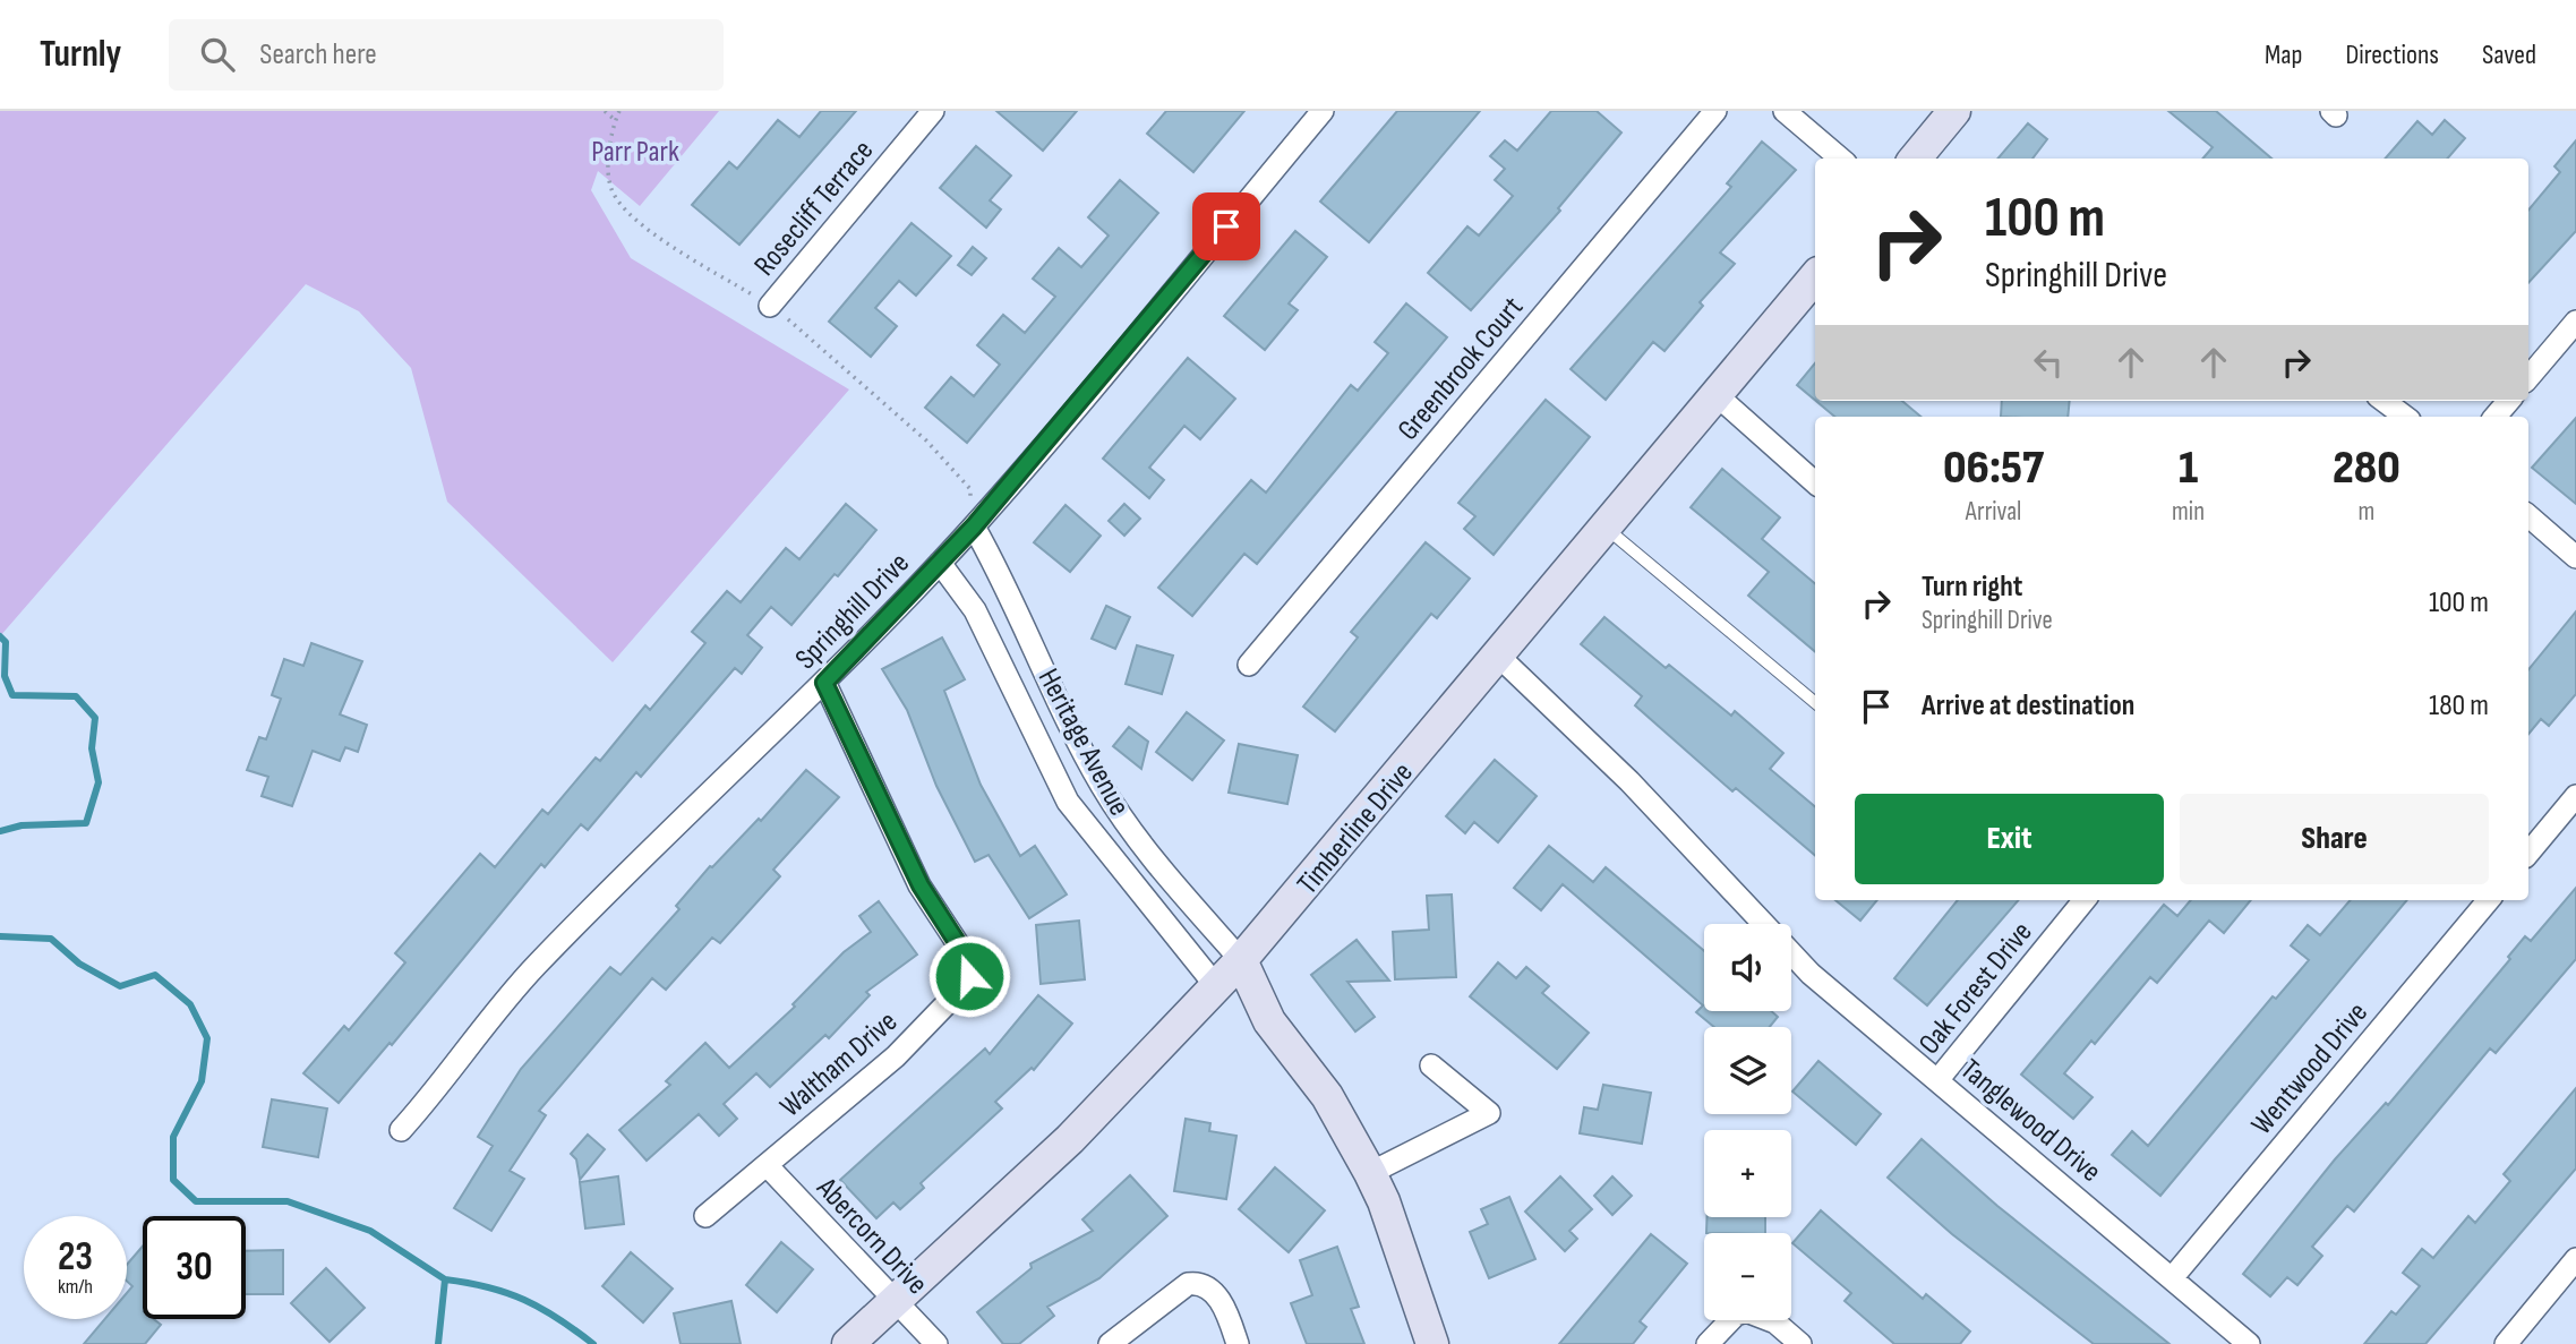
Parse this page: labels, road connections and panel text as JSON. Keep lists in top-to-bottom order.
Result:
{
  "streets": {
    "street": [
      "Rosecliff Terrace",
      "Greenbrook Court",
      "Springhill Drive",
      "Heritage Avenue",
      "Timberline Drive",
      "Oak Forest Drive",
      "Waltham Drive",
      "Wentwood Drive",
      "Tanglewood Drive",
      "Abercorn Drive"
    ]
  },
  "crossings": [
    ["Springhill Drive", "Heritage Avenue"],
    ["Springhill Drive", "Waltham Drive"],
    ["Heritage Avenue", "Timberline Drive"],
    ["Timberline Drive", "Tanglewood Drive"],
    ["Timberline Drive", "Abercorn Drive"],
    ["Oak Forest Drive", "Tanglewood Drive"],
    ["Waltham Drive", "Abercorn Drive"],
    ["Wentwood Drive", "Tanglewood Drive"]
  ],
  "parks": ["Parr Park"],
  "page": {
    "header": "Turnly",
    "search": "Search here",
    "nav": ["Map", "Directions", "Saved"],
    "turn": ["100 m", "Springhill Drive"],
    "eta": [
      "06:57",
      "Arrival",
      "1",
      "min",
      "280",
      "m"
    ],
    "list": [
      {
        "name": "Turn right",
        "note": "Springhill Drive",
        "value": "100 m"
      },
      {
        "name": "Arrive at destination",
        "value": "180 m"
      }
    ],
    "buttons": ["Exit", "Share"],
    "map_buttons": ["+", "−"],
    "speed": "23 km/h",
    "limit": "30"
  }
}
